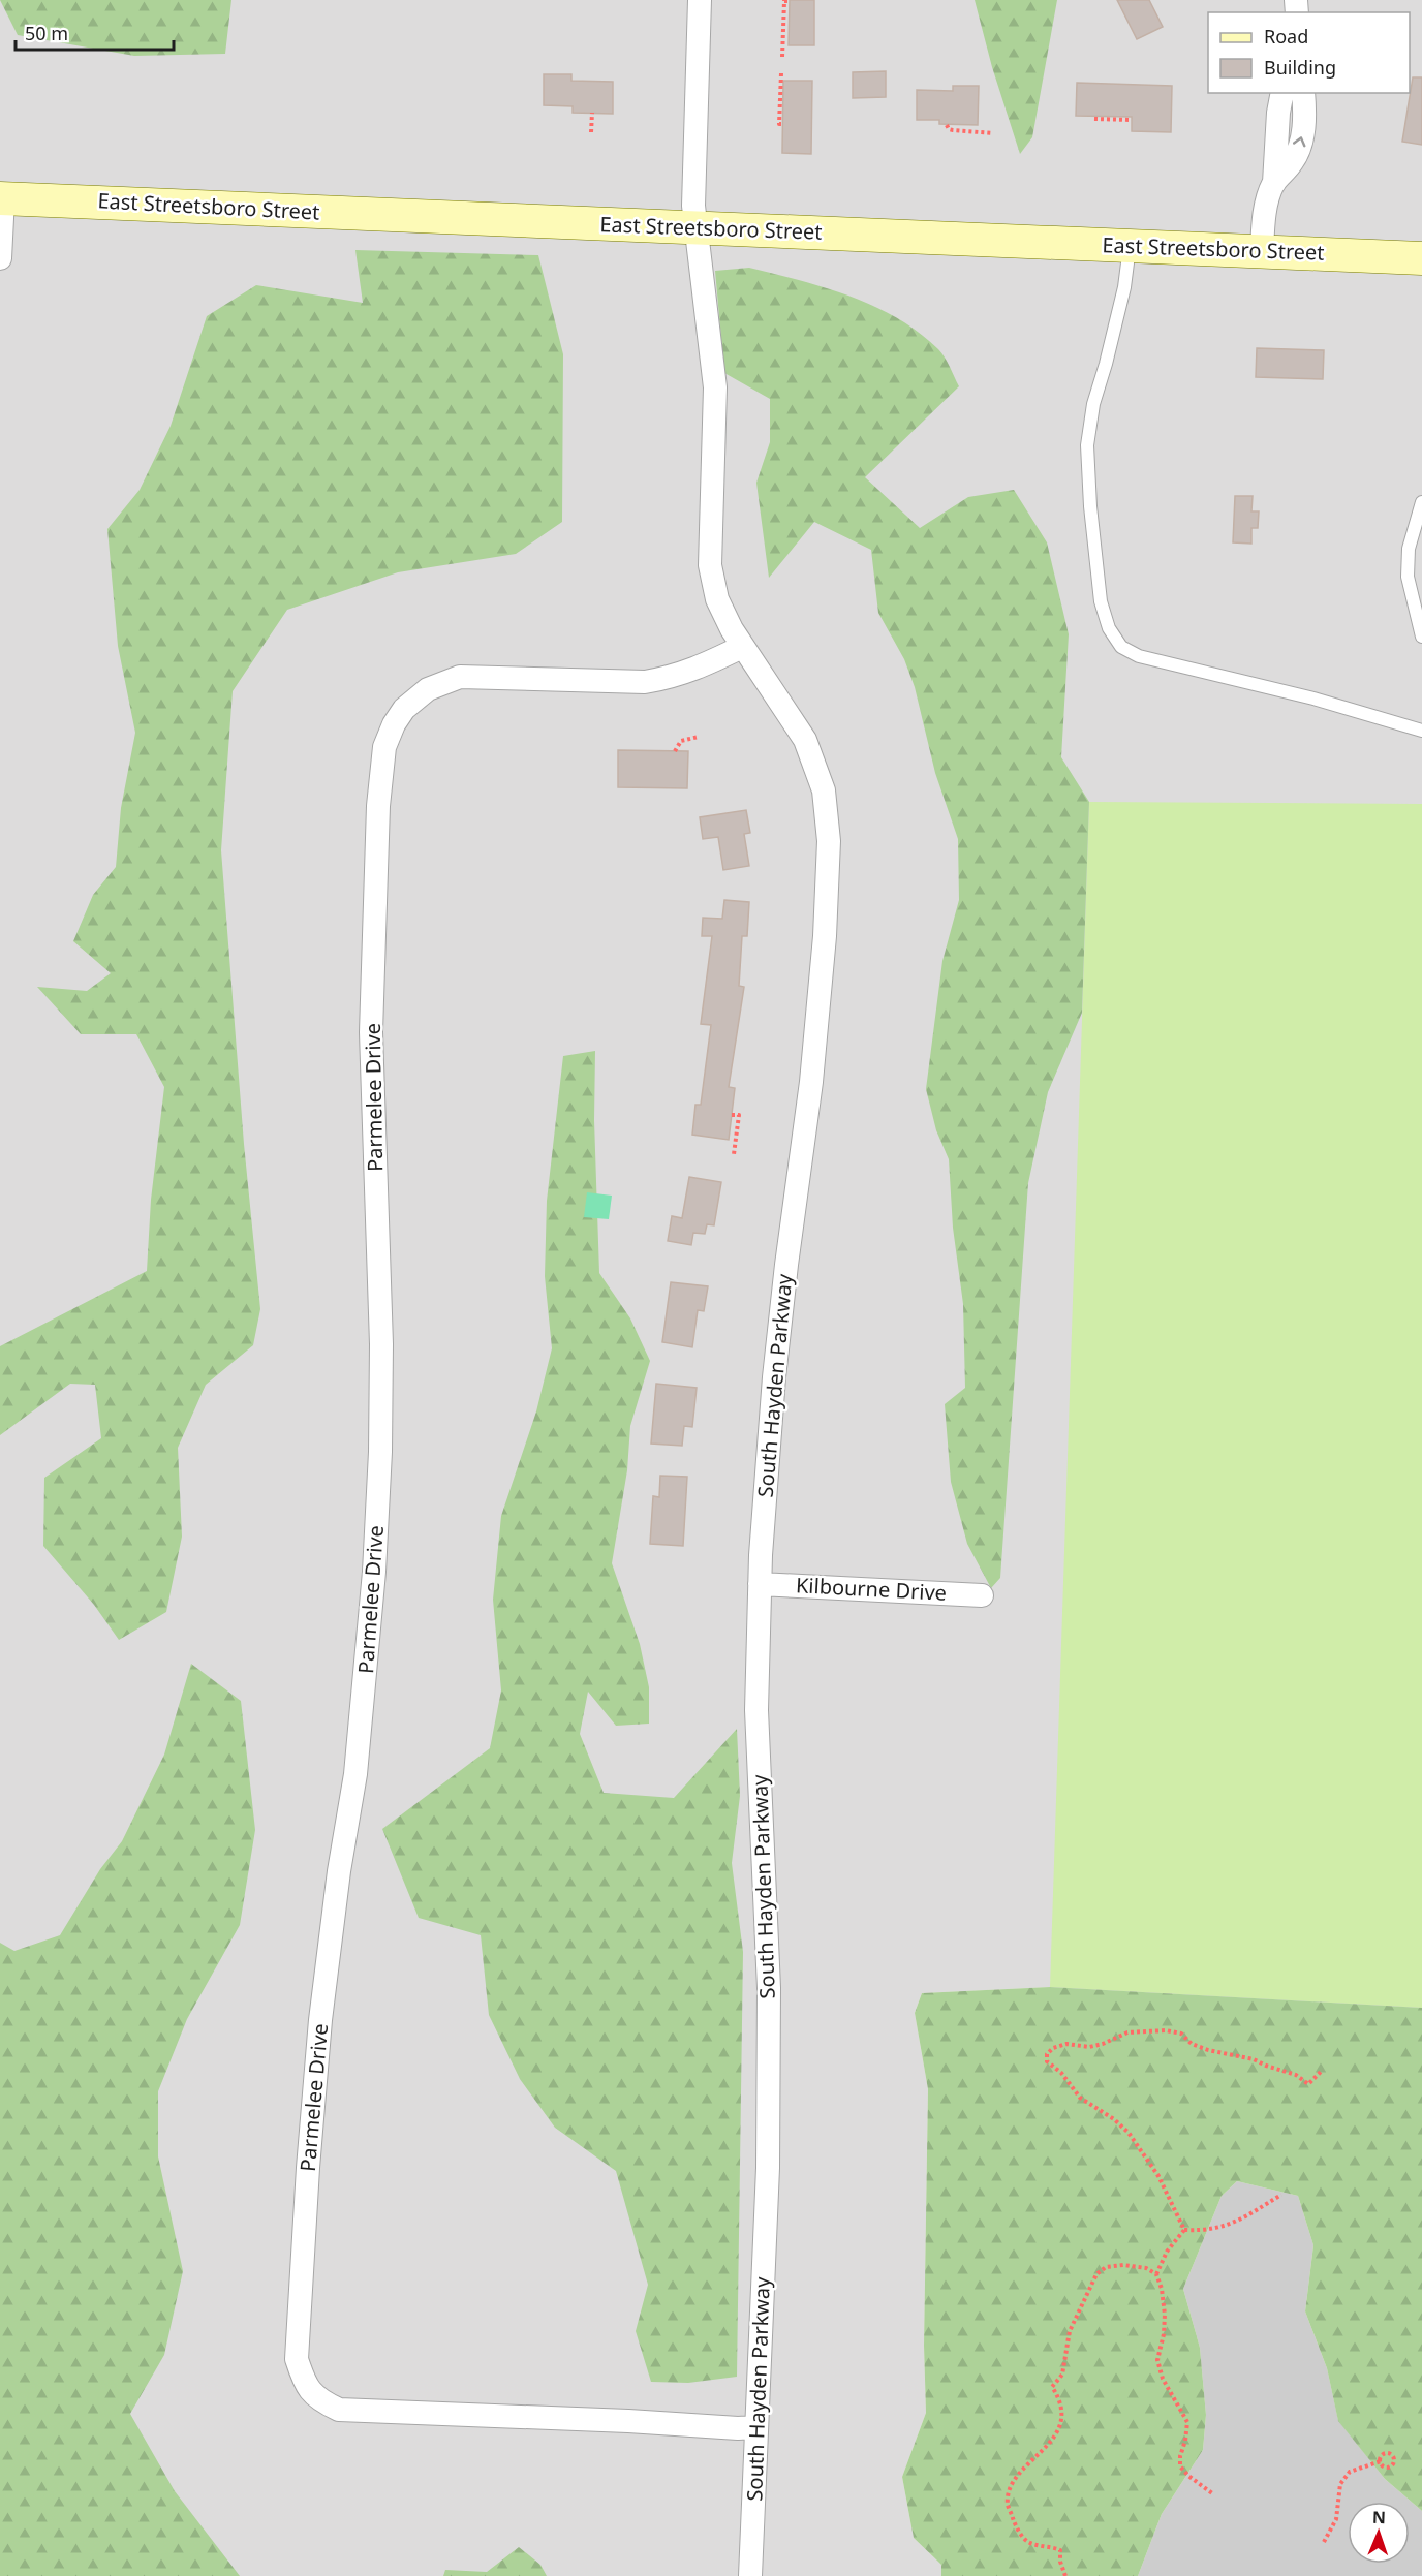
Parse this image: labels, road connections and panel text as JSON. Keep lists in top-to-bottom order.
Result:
{
  "streets": {
    "main road": ["East Streetsboro Street"],
    "street": ["Parmelee Drive", "South Hayden Parkway", "Kilbourne Drive"]
  },
  "crossings": [
    ["East Streetsboro Street", "South Hayden Parkway"],
    ["Parmelee Drive", "South Hayden Parkway"],
    ["South Hayden Parkway", "Kilbourne Drive"]
  ],
  "legend": ["Road", "Building"],
  "scale_bar": "50 m",
  "north": "top"
}
